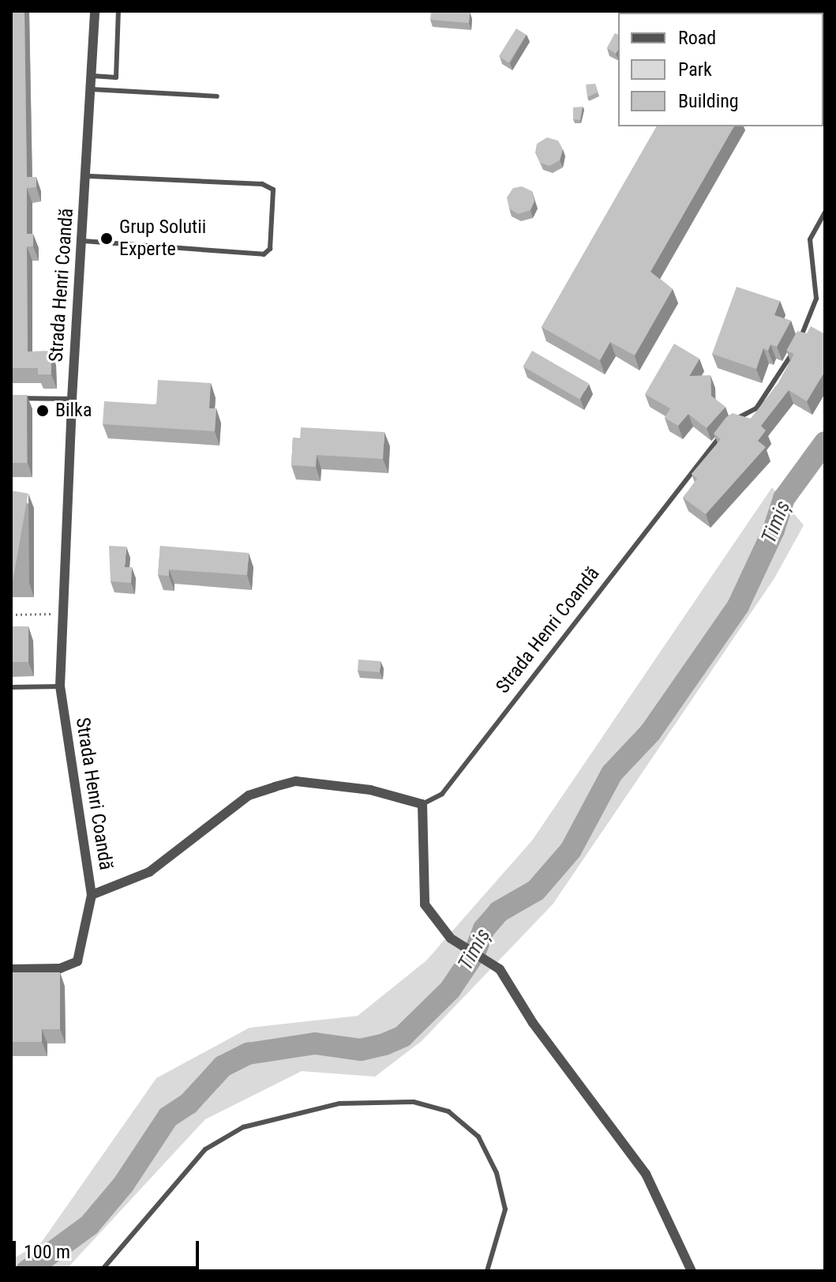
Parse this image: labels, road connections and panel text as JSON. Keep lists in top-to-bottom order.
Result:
{
  "streets": {
    "street": ["Strada Henri Coandă"]
  },
  "water": ["Timiș"],
  "places": ["Grup Solutii Experte", "Bilka"],
  "legend": ["Road", "Park", "Building"],
  "scale_bar": "100 m"
}
